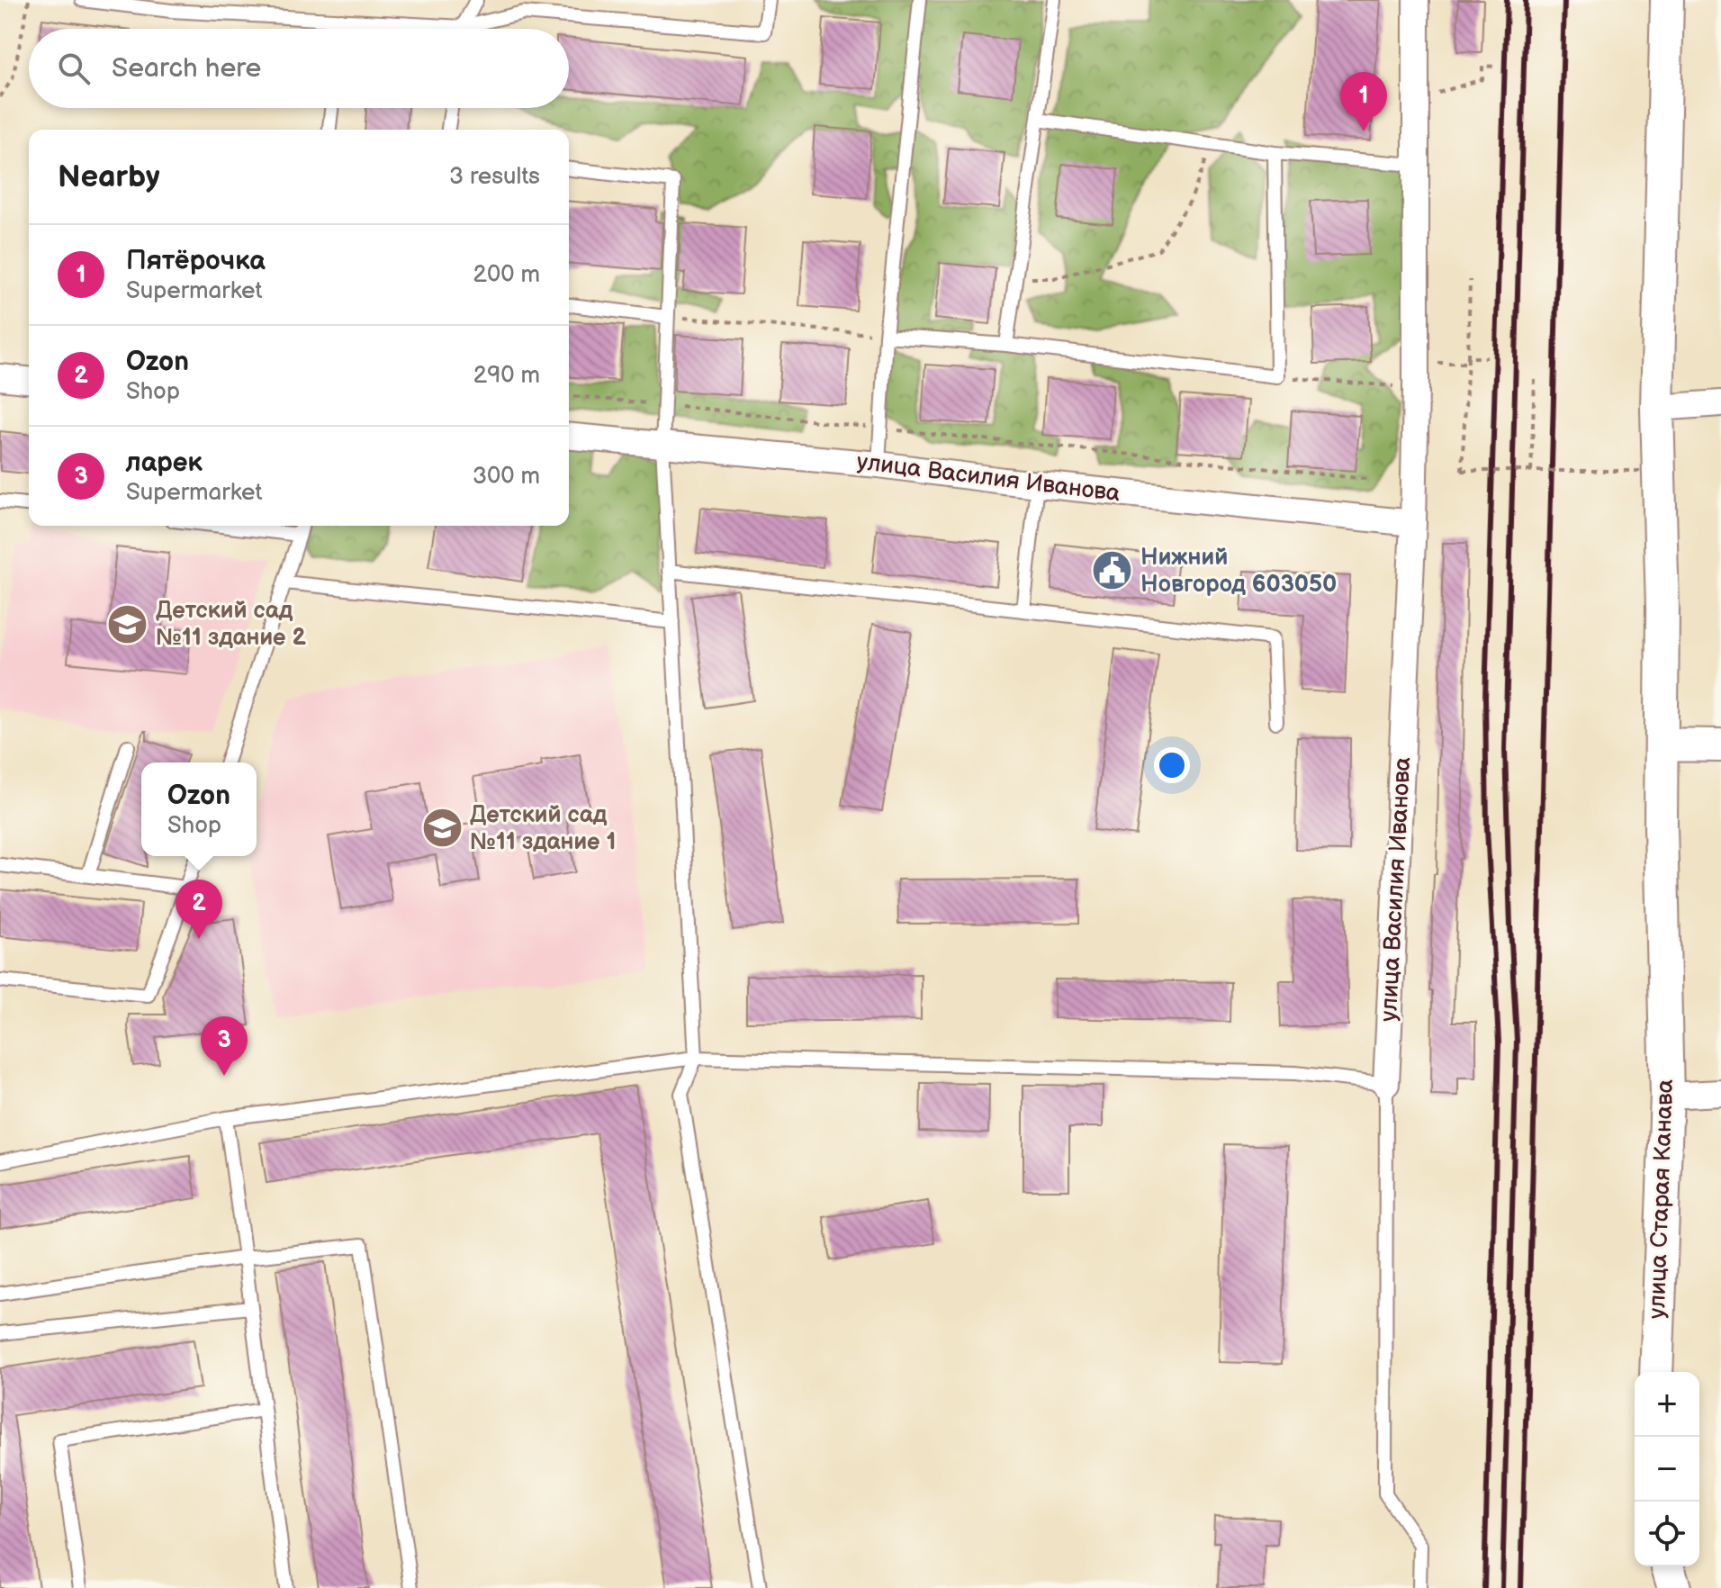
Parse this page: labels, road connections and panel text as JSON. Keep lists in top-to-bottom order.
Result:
{
  "streets": {
    "street": ["улица Василия Иванова", "улица Старая Канава"]
  },
  "places": {
    "public building": ["Нижний Новгород 603050"],
    "school or university": ["Детский сад №11 здание 2", "Детский сад №11 здание 1"]
  },
  "page": {
    "search": "Search here",
    "pins": ["1", "2", "3"],
    "heading": ["Nearby", "3 results"],
    "list": [
      {
        "mark": "1",
        "name": "Пятёрочка",
        "note": "Supermarket",
        "value": "200 m"
      },
      {
        "mark": "2",
        "name": "Ozon",
        "note": "Shop",
        "value": "290 m"
      },
      {
        "mark": "3",
        "name": "ларек",
        "note": "Supermarket",
        "value": "300 m"
      }
    ],
    "popup": ["Ozon", "Shop"],
    "map_buttons": ["+", "−"]
  }
}
